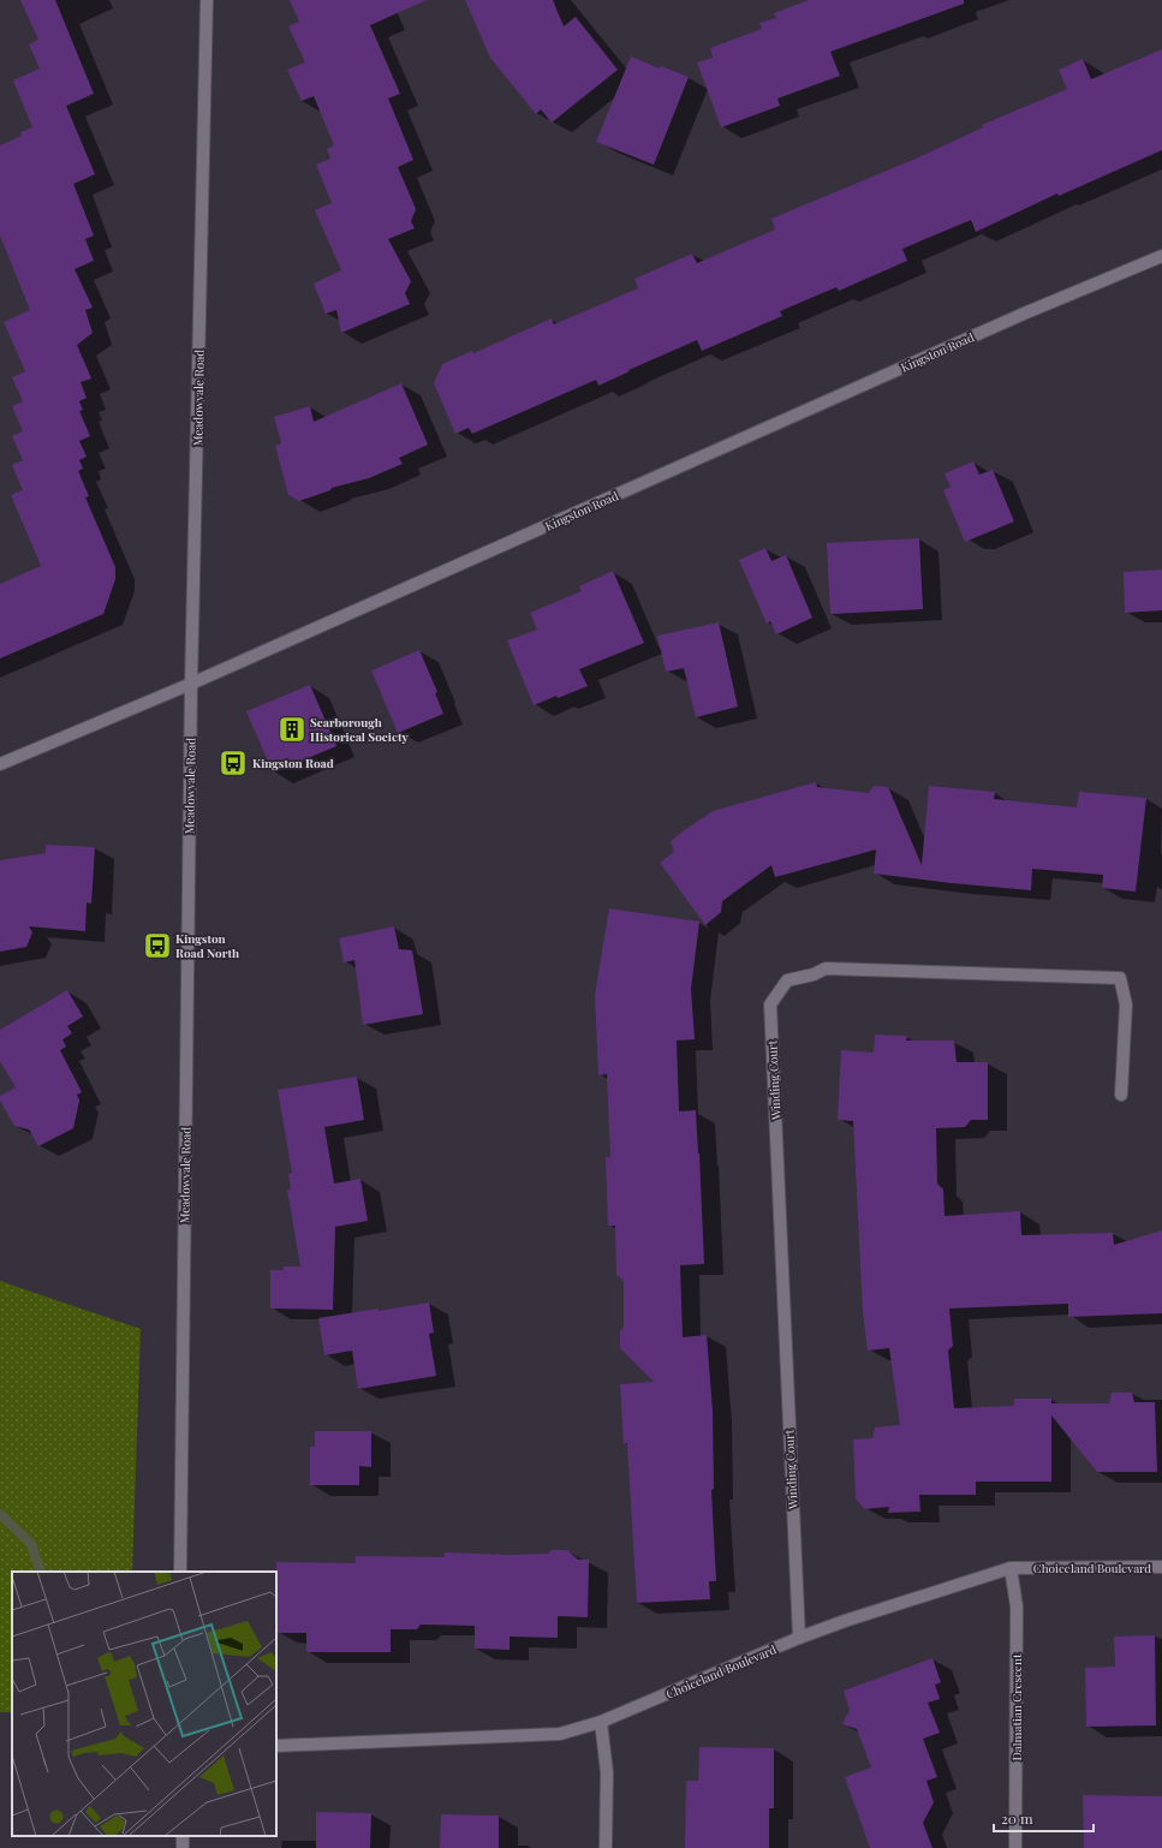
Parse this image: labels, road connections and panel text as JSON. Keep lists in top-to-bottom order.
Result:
{
  "streets": {
    "street": [
      "Kingston Road",
      "Meadowvale Road",
      "Winding Court",
      "Choiceland Boulevard",
      "Dalmatian Crescent"
    ]
  },
  "crossings": [
    ["Kingston Road", "Meadowvale Road"],
    ["Winding Court", "Choiceland Boulevard"],
    ["Choiceland Boulevard", "Dalmatian Crescent"]
  ],
  "places": {
    "building": ["Scarborough Historical Society"],
    "bus stop": ["Kingston Road", "Kingston Road North"]
  },
  "scale_bar": "20 m"
}
